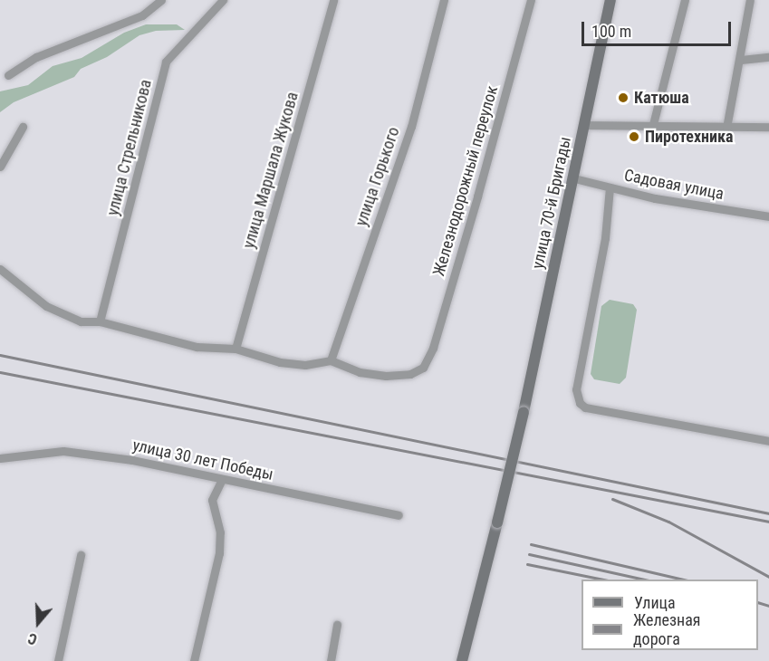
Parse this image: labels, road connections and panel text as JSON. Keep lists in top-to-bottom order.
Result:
{
  "streets": {
    "main road": ["улица 70-й Бригады"],
    "street": [
      "улица Стрельникова",
      "улица Маршала Жукова",
      "улица Горького",
      "Железнодорожный переулок",
      "Садовая улица",
      "улица 30 лет Победы"
    ]
  },
  "crossings": [
    ["улица Горького", "Железнодорожный переулок"],
    ["Садовая улица", "улица 70-й Бригады"]
  ],
  "places": ["Катюша", "Пиротехника"],
  "legend": ["Улица", "Железная дорога"],
  "scale_bar": "100 m",
  "north": "bottom"
}
